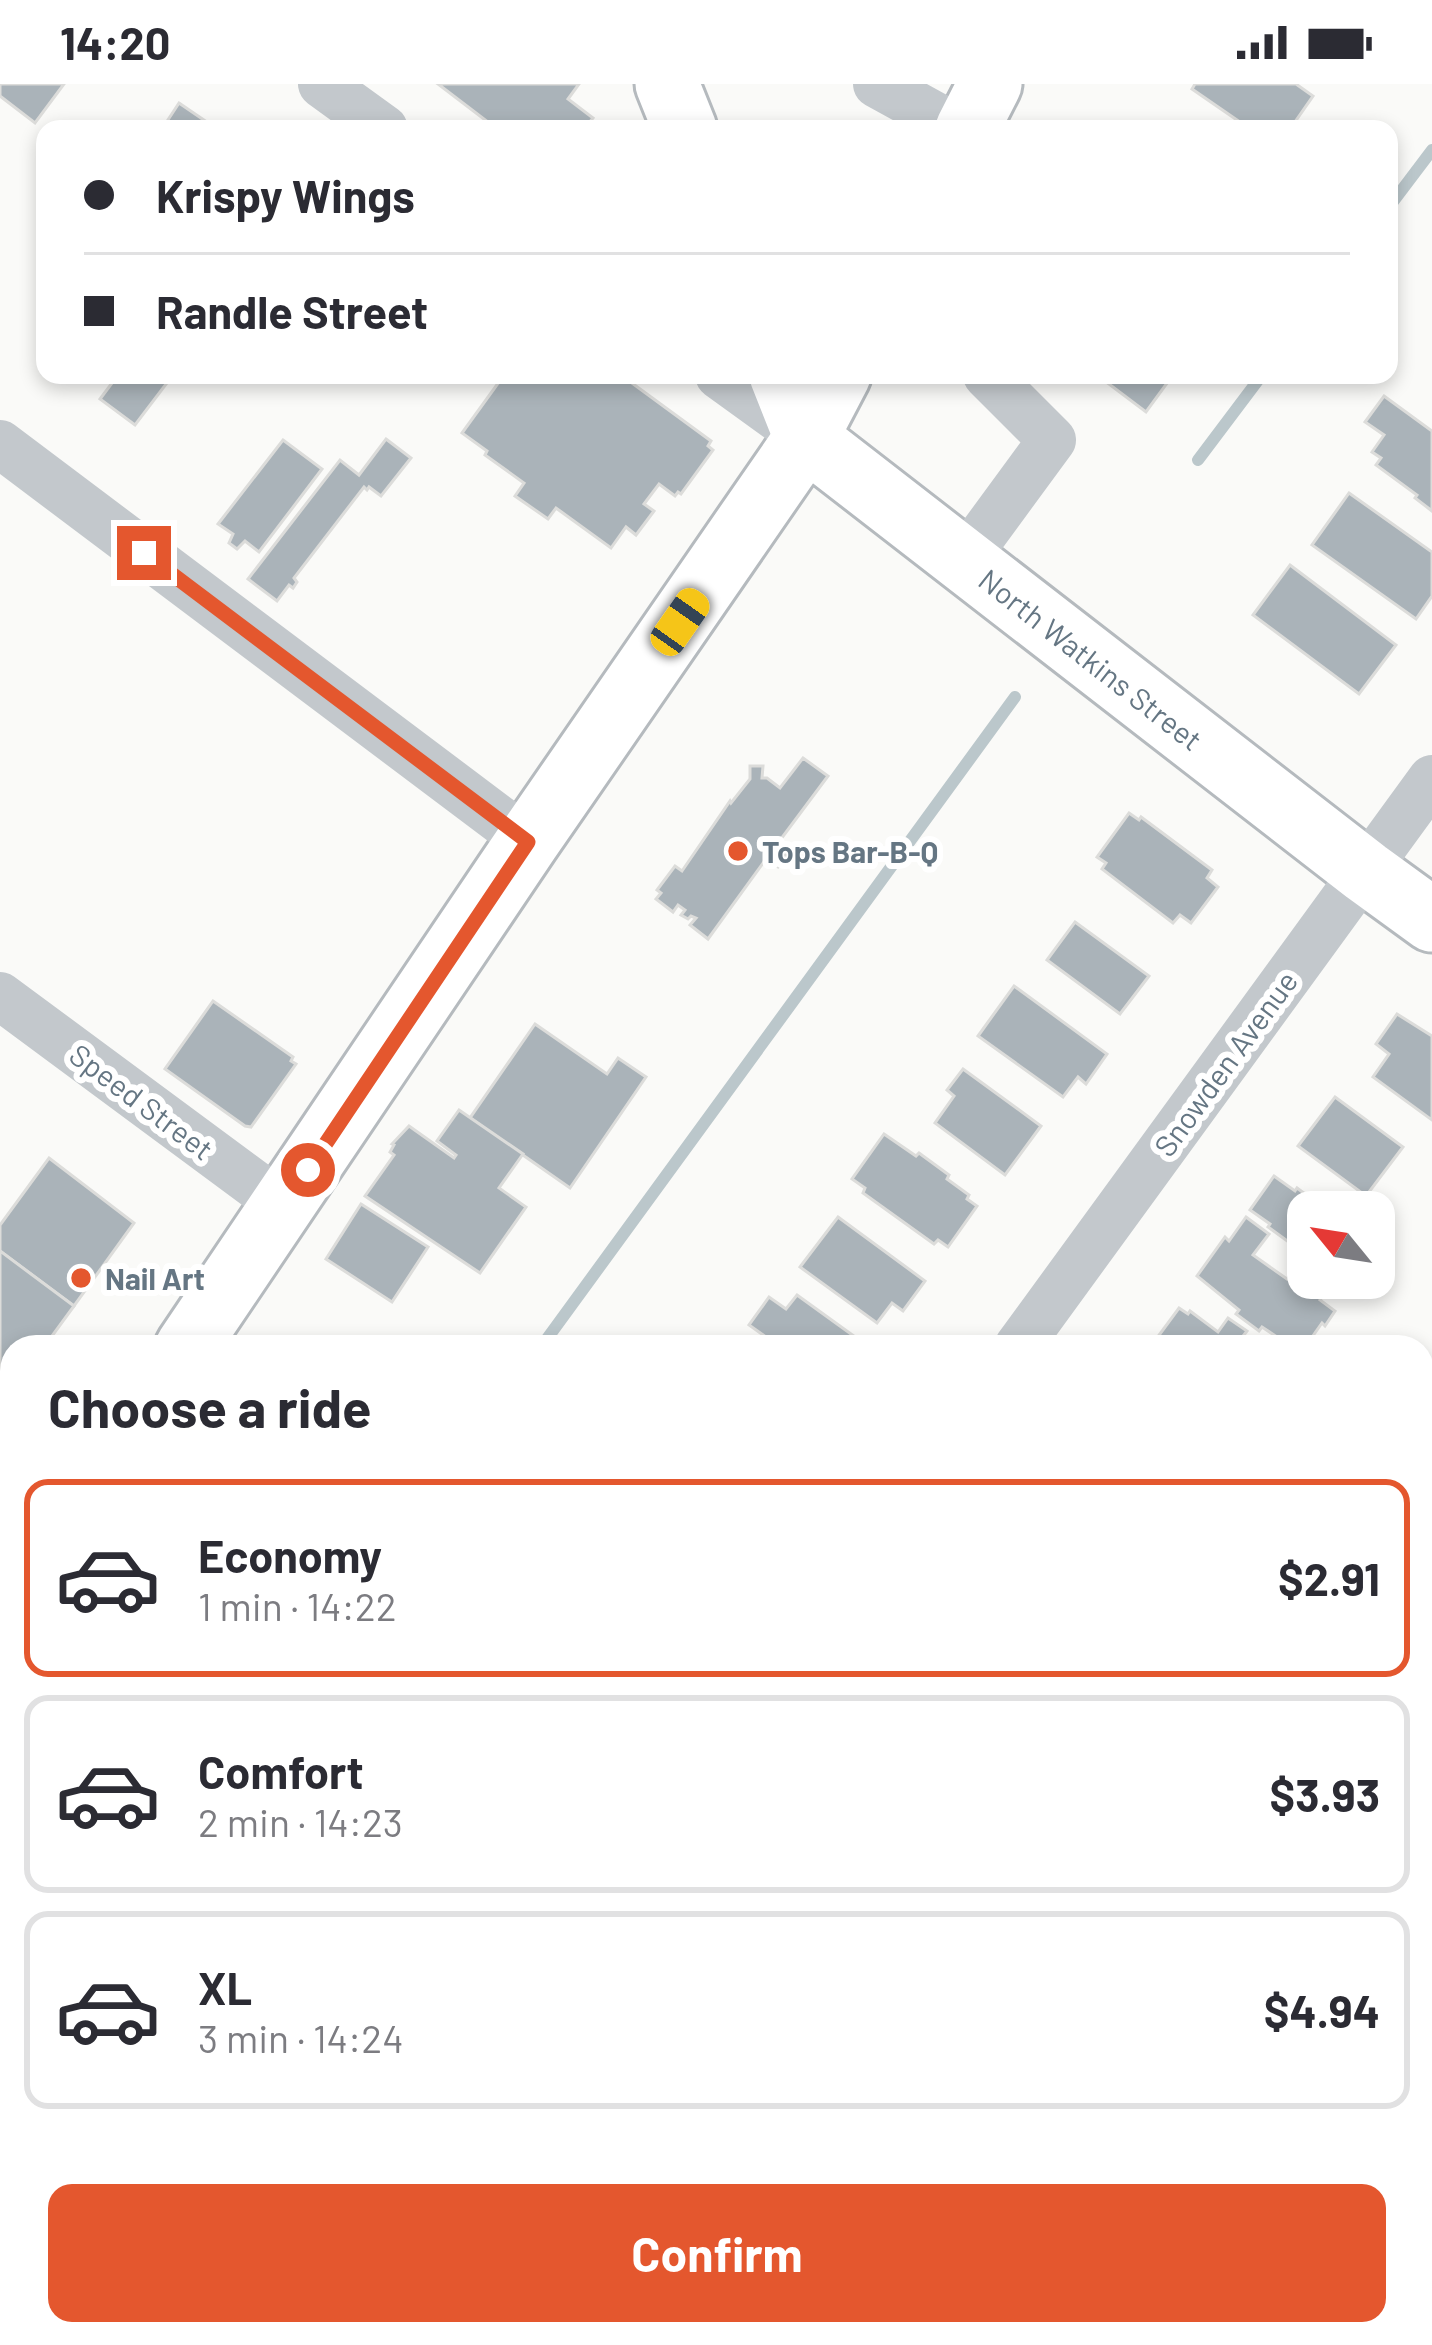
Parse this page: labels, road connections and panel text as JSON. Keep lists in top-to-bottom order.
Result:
{
  "streets": {
    "main road": ["North Watkins Street"],
    "street": ["Snowden Avenue", "Speed Street"]
  },
  "crossings": [
    ["North Watkins Street", "Snowden Avenue"]
  ],
  "places": ["Tops Bar-B-Q", "Nail Art"],
  "north": "top left",
  "page": {
    "status": "14:20",
    "banner": ["Krispy Wings", "Randle Street"],
    "heading": "Choose a ride",
    "list": [
      {
        "name": "Economy",
        "note": "1 min · 14:22",
        "value": "$2.91"
      },
      {
        "name": "Comfort",
        "note": "2 min · 14:23",
        "value": "$3.93"
      },
      {
        "name": "XL",
        "note": "3 min · 14:24",
        "value": "$4.94"
      }
    ],
    "buttons": "Confirm"
  }
}
